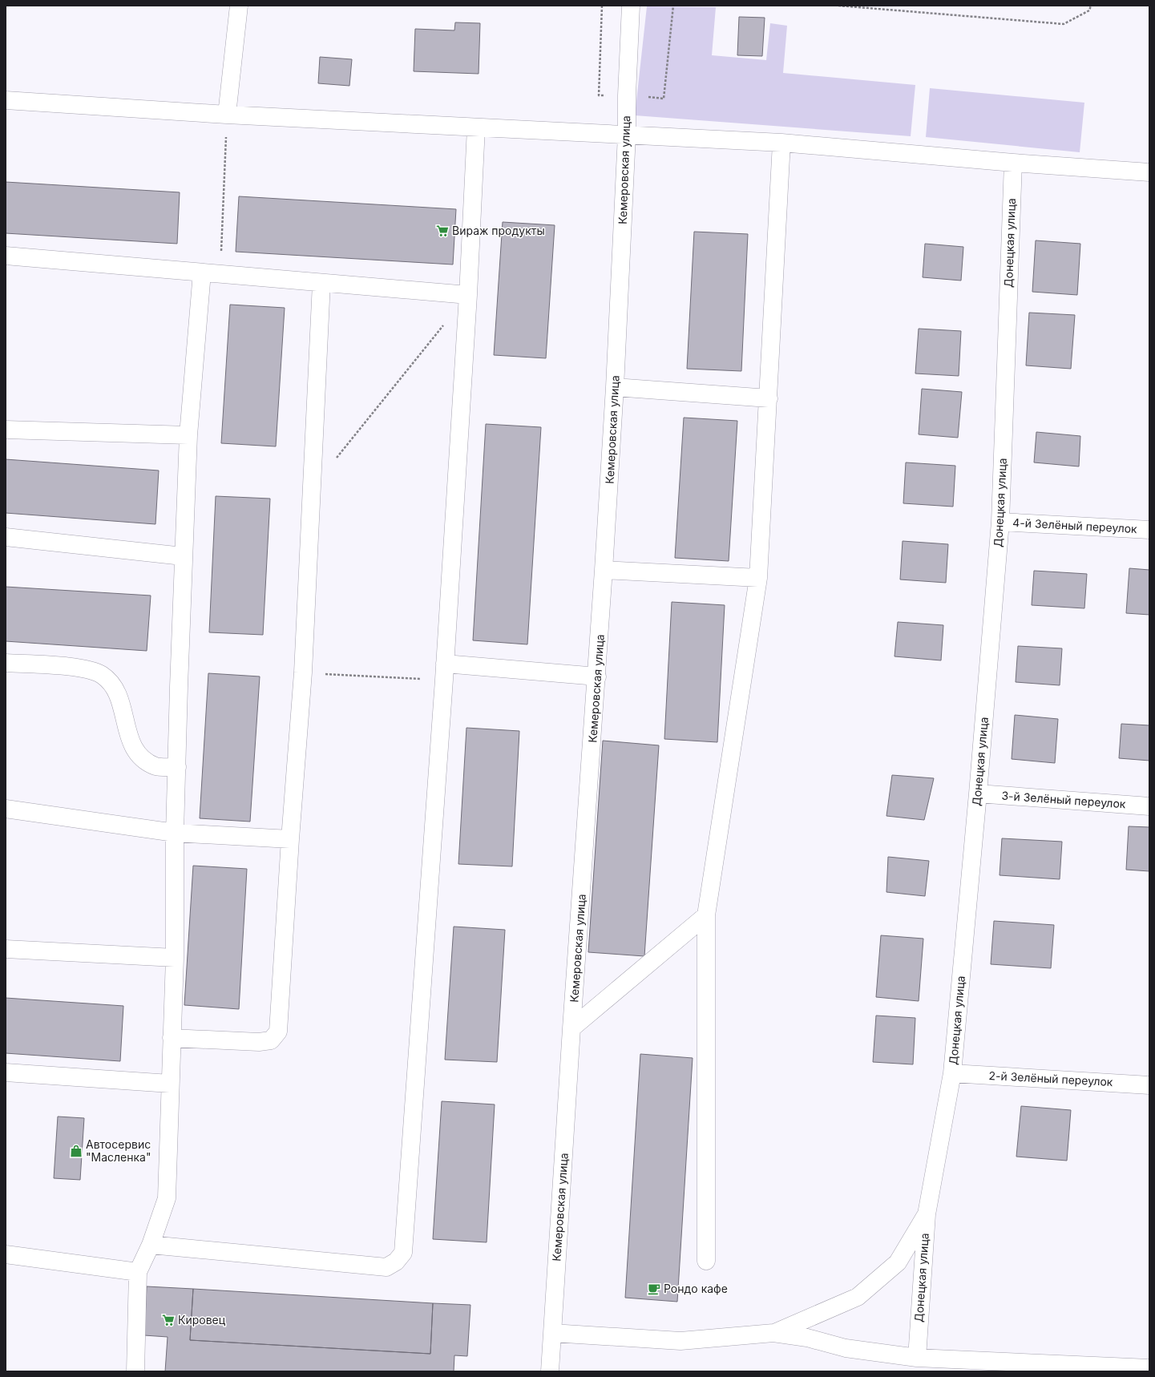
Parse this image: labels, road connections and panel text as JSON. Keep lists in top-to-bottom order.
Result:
{
  "streets": {
    "street": [
      "Кемеровская улица",
      "Донецкая улица",
      "4-й Зелёный переулок",
      "3-й Зелёный переулок",
      "2-й Зелёный переулок"
    ]
  },
  "crossings": [
    ["Донецкая улица", "4-й Зелёный переулок"],
    ["Донецкая улица", "3-й Зелёный переулок"],
    ["Донецкая улица", "2-й Зелёный переулок"]
  ],
  "places": {
    "supermarket": ["Вираж продукты", "Кировец"],
    "shop": ["Автосервис \"Масленка\""],
    "cafe": ["Рондо кафе"]
  }
}
